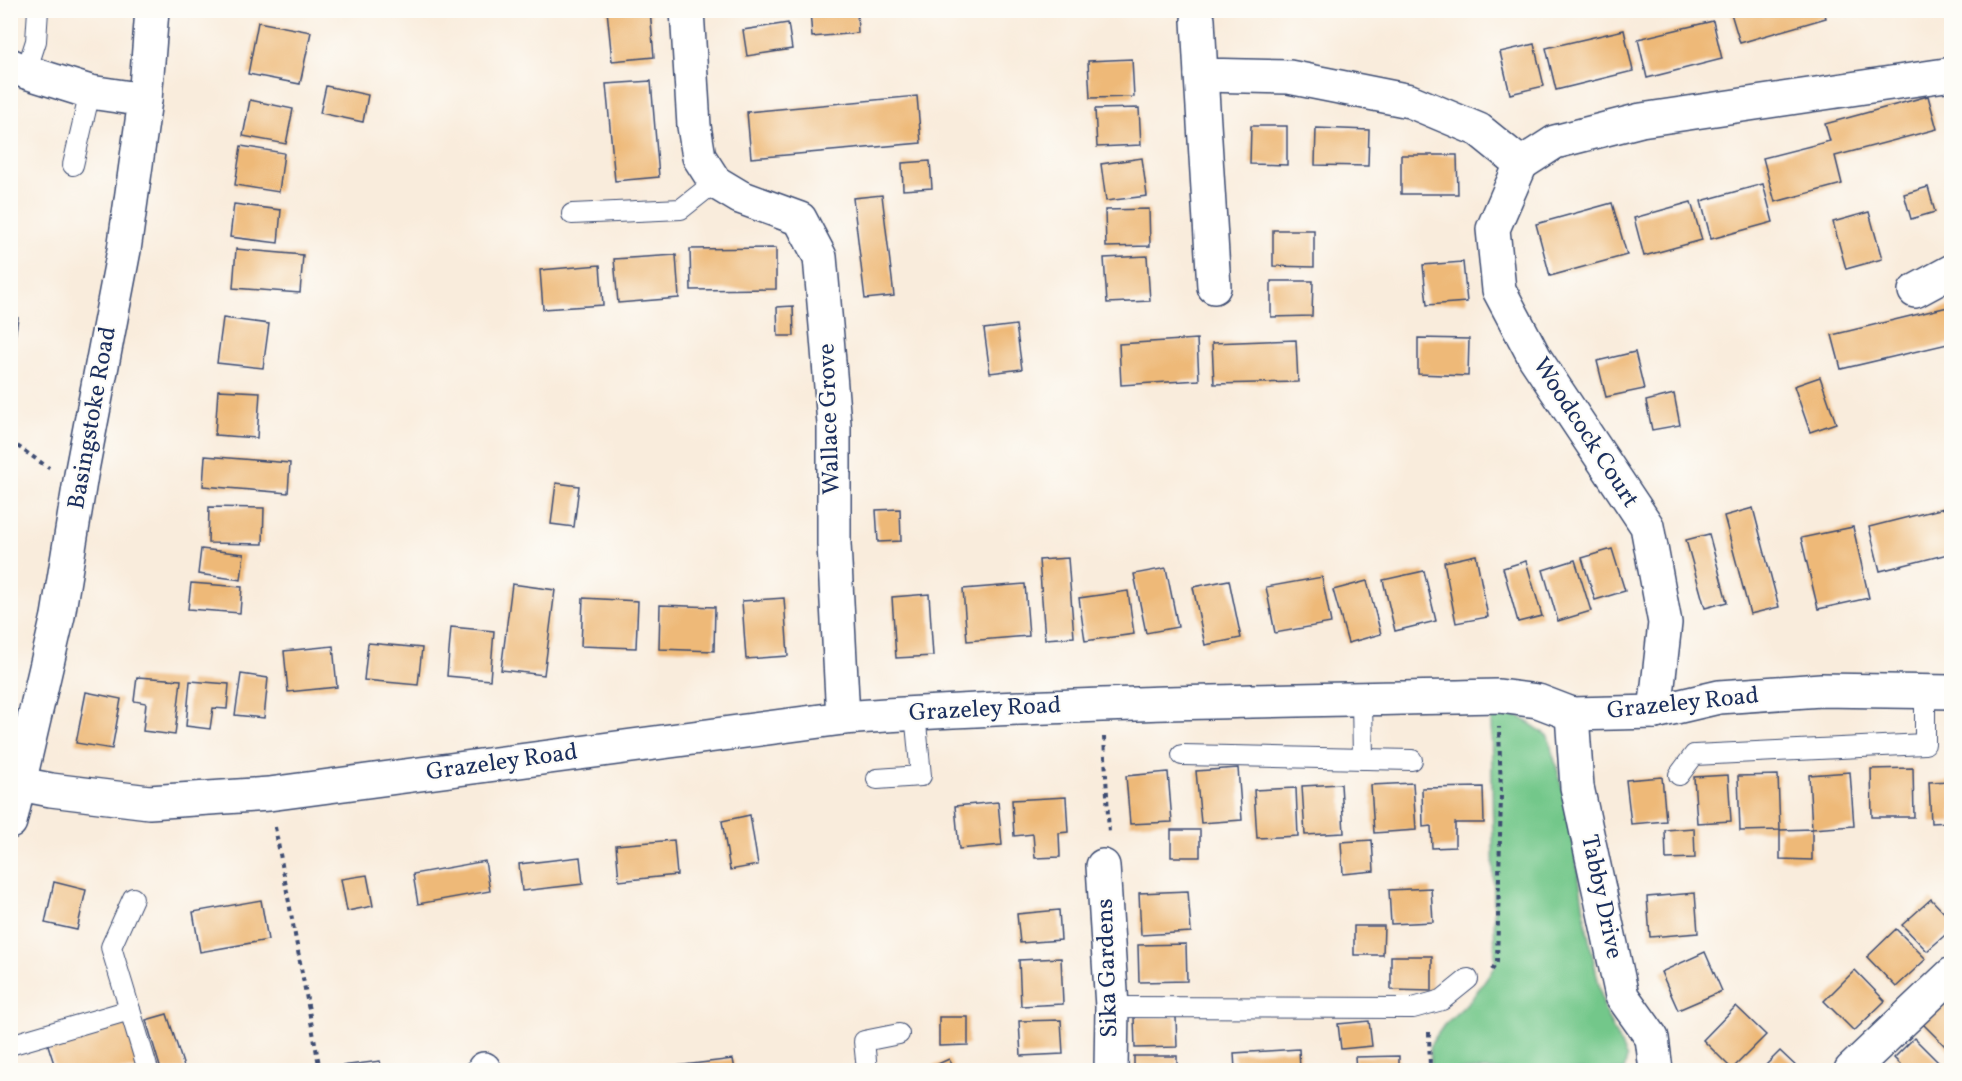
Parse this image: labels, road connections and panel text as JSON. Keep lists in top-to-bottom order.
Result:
{
  "streets": {
    "street": [
      "Basingstoke Road",
      "Wallace Grove",
      "Woodcock Court",
      "Grazeley Road",
      "Tabby Drive",
      "Sika Gardens"
    ]
  },
  "crossings": [
    ["Basingstoke Road", "Grazeley Road"],
    ["Wallace Grove", "Grazeley Road"],
    ["Woodcock Court", "Grazeley Road"],
    ["Grazeley Road", "Tabby Drive"]
  ]
}
